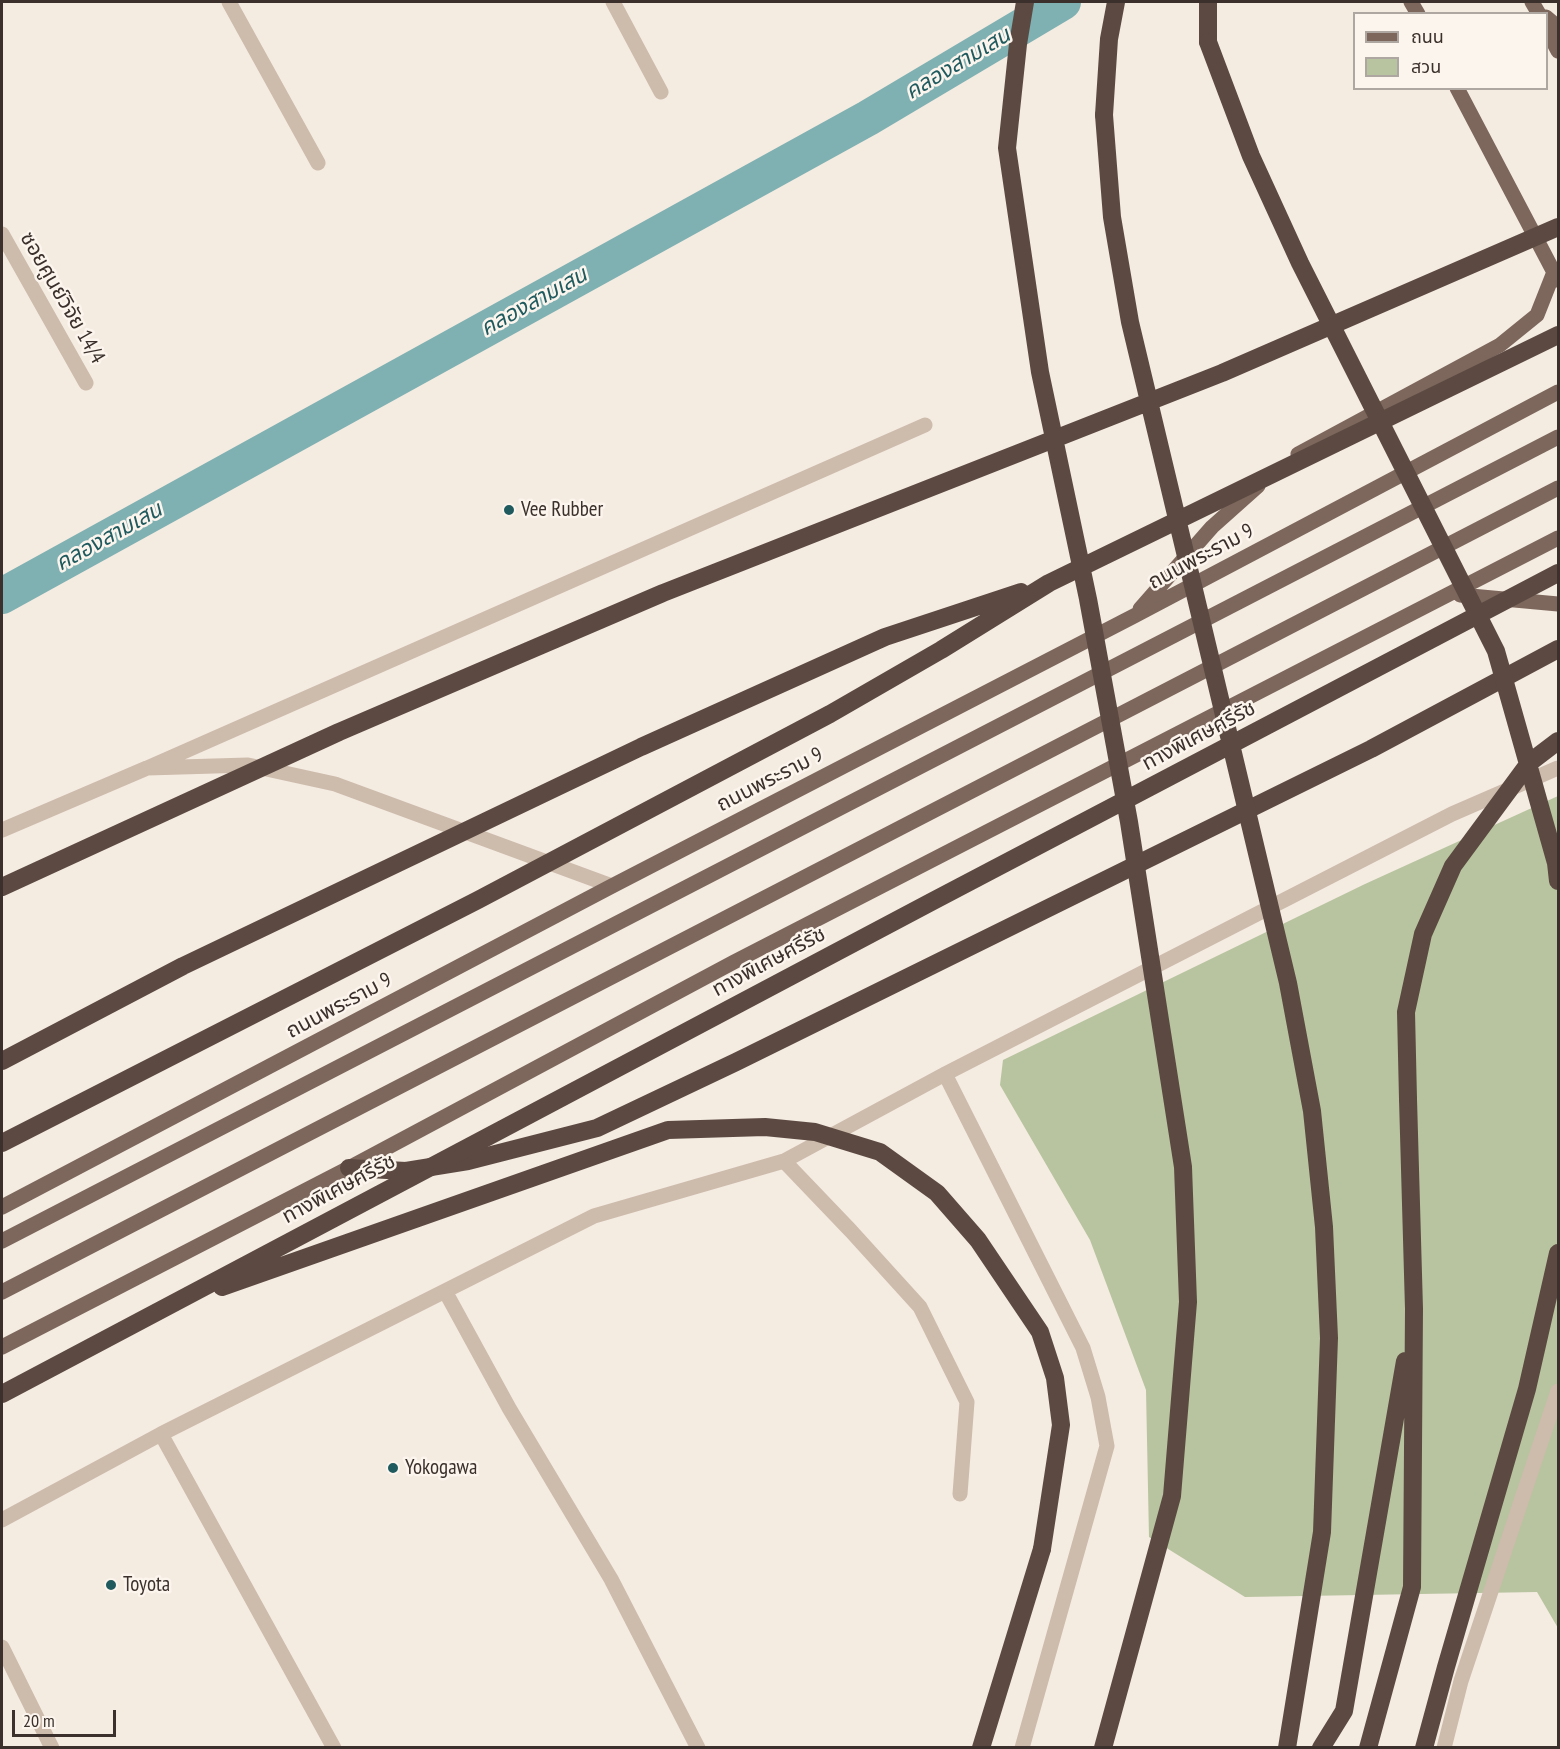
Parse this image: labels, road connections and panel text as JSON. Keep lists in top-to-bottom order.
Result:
{
  "streets": {
    "highway": ["ทางพิเศษศรีรัช"],
    "main road": ["ถนนพระราม 9"],
    "street": ["ซอยศูนย์วิจัย 14/4"]
  },
  "water": ["คลองสามเสน"],
  "places": ["Vee Rubber", "Yokogawa", "Toyota"],
  "legend": ["ถนน", "สวน"],
  "scale_bar": "20 m"
}
